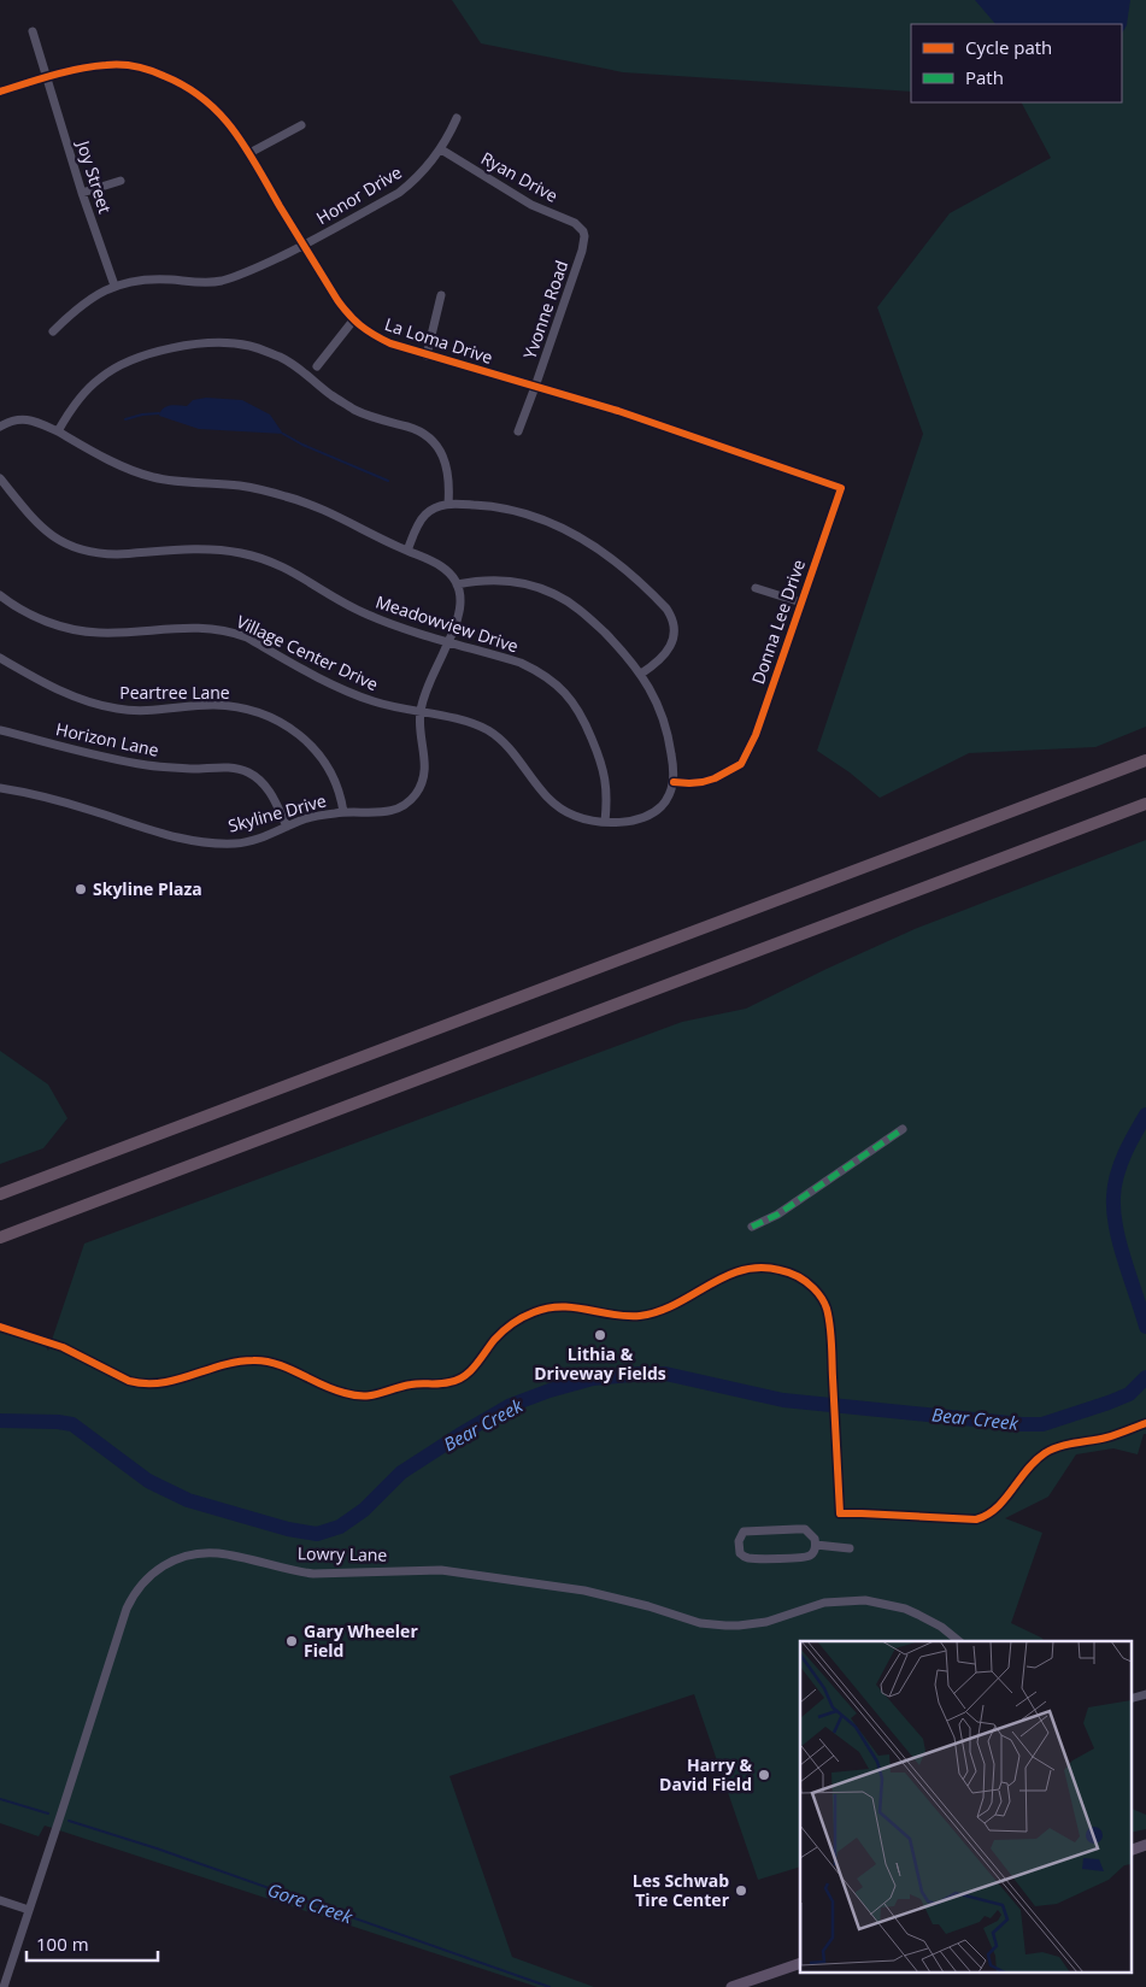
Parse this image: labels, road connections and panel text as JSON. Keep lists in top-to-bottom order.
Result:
{
  "streets": {
    "street": [
      "Joy Street",
      "Ryan Drive",
      "Honor Drive",
      "Yvonne Road",
      "La Loma Drive",
      "Donna Lee Drive",
      "Meadowview Drive",
      "Village Center Drive",
      "Peartree Lane",
      "Horizon Lane",
      "Skyline Drive",
      "Lowry Lane"
    ]
  },
  "crossings": [
    ["Joy Street", "Honor Drive"],
    ["Joy Street", "La Loma Drive"],
    ["Ryan Drive", "Honor Drive"],
    ["Ryan Drive", "Yvonne Road"],
    ["Honor Drive", "La Loma Drive"],
    ["Yvonne Road", "La Loma Drive"],
    ["La Loma Drive", "Donna Lee Drive"],
    ["Donna Lee Drive", "Village Center Drive"],
    ["Meadowview Drive", "Village Center Drive"],
    ["Meadowview Drive", "Skyline Drive"],
    ["Village Center Drive", "Skyline Drive"],
    ["Peartree Lane", "Skyline Drive"],
    ["Horizon Lane", "Skyline Drive"]
  ],
  "water": ["Bear Creek", "Gore Creek"],
  "places": [
    "Skyline Plaza",
    "Lithia & Driveway Fields",
    "Gary Wheeler Field",
    "Harry & David Field",
    "Les Schwab Tire Center"
  ],
  "legend": ["Cycle path", "Path"],
  "scale_bar": "100 m"
}
